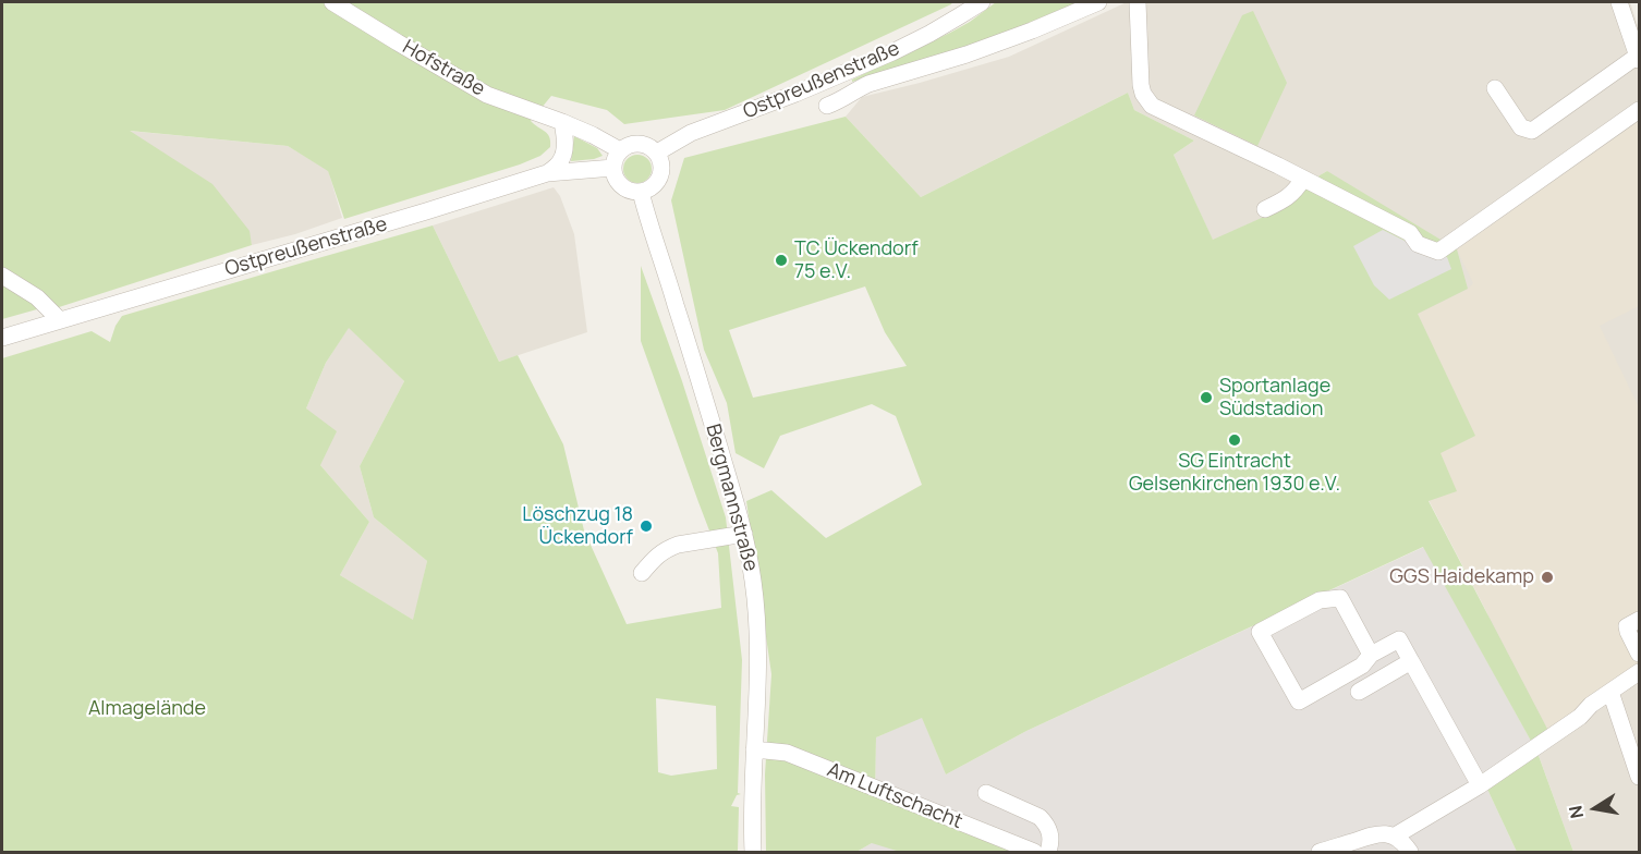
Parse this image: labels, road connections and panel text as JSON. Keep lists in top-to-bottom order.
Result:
{
  "streets": {
    "street": [
      "Hofstraße",
      "Ostpreußenstraße",
      "Bergmannstraße",
      "Am Luftschacht"
    ]
  },
  "crossings": [
    ["Hofstraße", "Ostpreußenstraße"],
    ["Hofstraße", "Bergmannstraße"],
    ["Ostpreußenstraße", "Bergmannstraße"],
    ["Bergmannstraße", "Am Luftschacht"]
  ],
  "parks": ["Almagelände"],
  "places": [
    "TC Ückendorf 75 e.V.",
    "Sportanlage Südstadion",
    "SG Eintracht Gelsenkirchen 1930 e.V.",
    "Löschzug 18 Ückendorf",
    "GGS Haidekamp"
  ],
  "north": "left"
}
